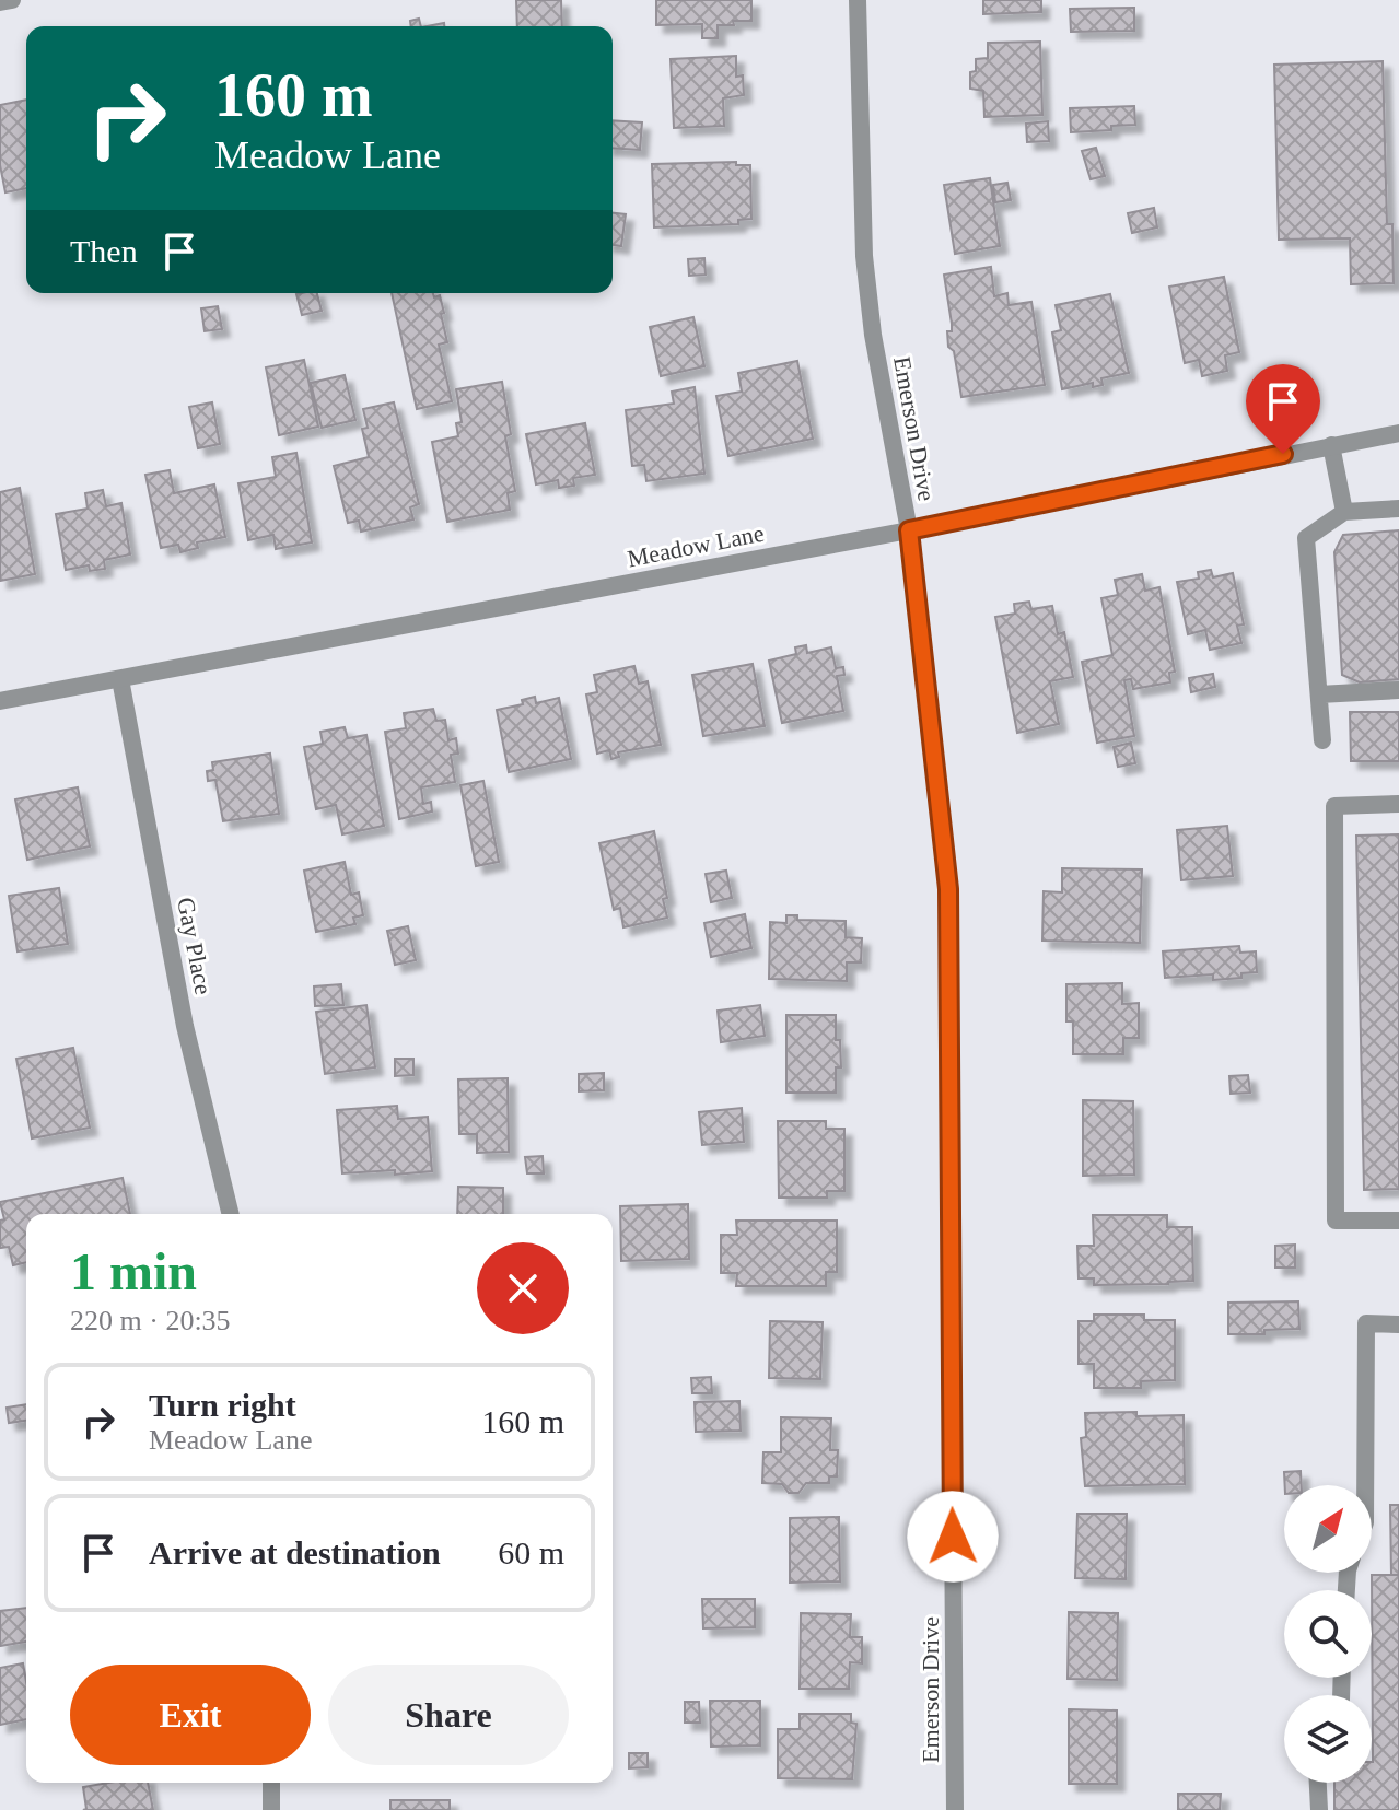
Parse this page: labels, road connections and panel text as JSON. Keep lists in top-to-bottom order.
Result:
{
  "streets": {
    "street": ["Emerson Drive", "Meadow Lane", "Gay Place"]
  },
  "crossings": [
    ["Emerson Drive", "Meadow Lane"],
    ["Meadow Lane", "Gay Place"]
  ],
  "north": "top right",
  "page": {
    "turn": ["160 m", "Meadow Lane"],
    "then": "Then",
    "heading": ["1 min", "220 m · 20:35"],
    "list": [
      {
        "name": "Turn right",
        "note": "Meadow Lane",
        "value": "160 m"
      },
      {
        "name": "Arrive at destination",
        "value": "60 m"
      }
    ],
    "buttons": ["Exit", "Share"]
  }
}
